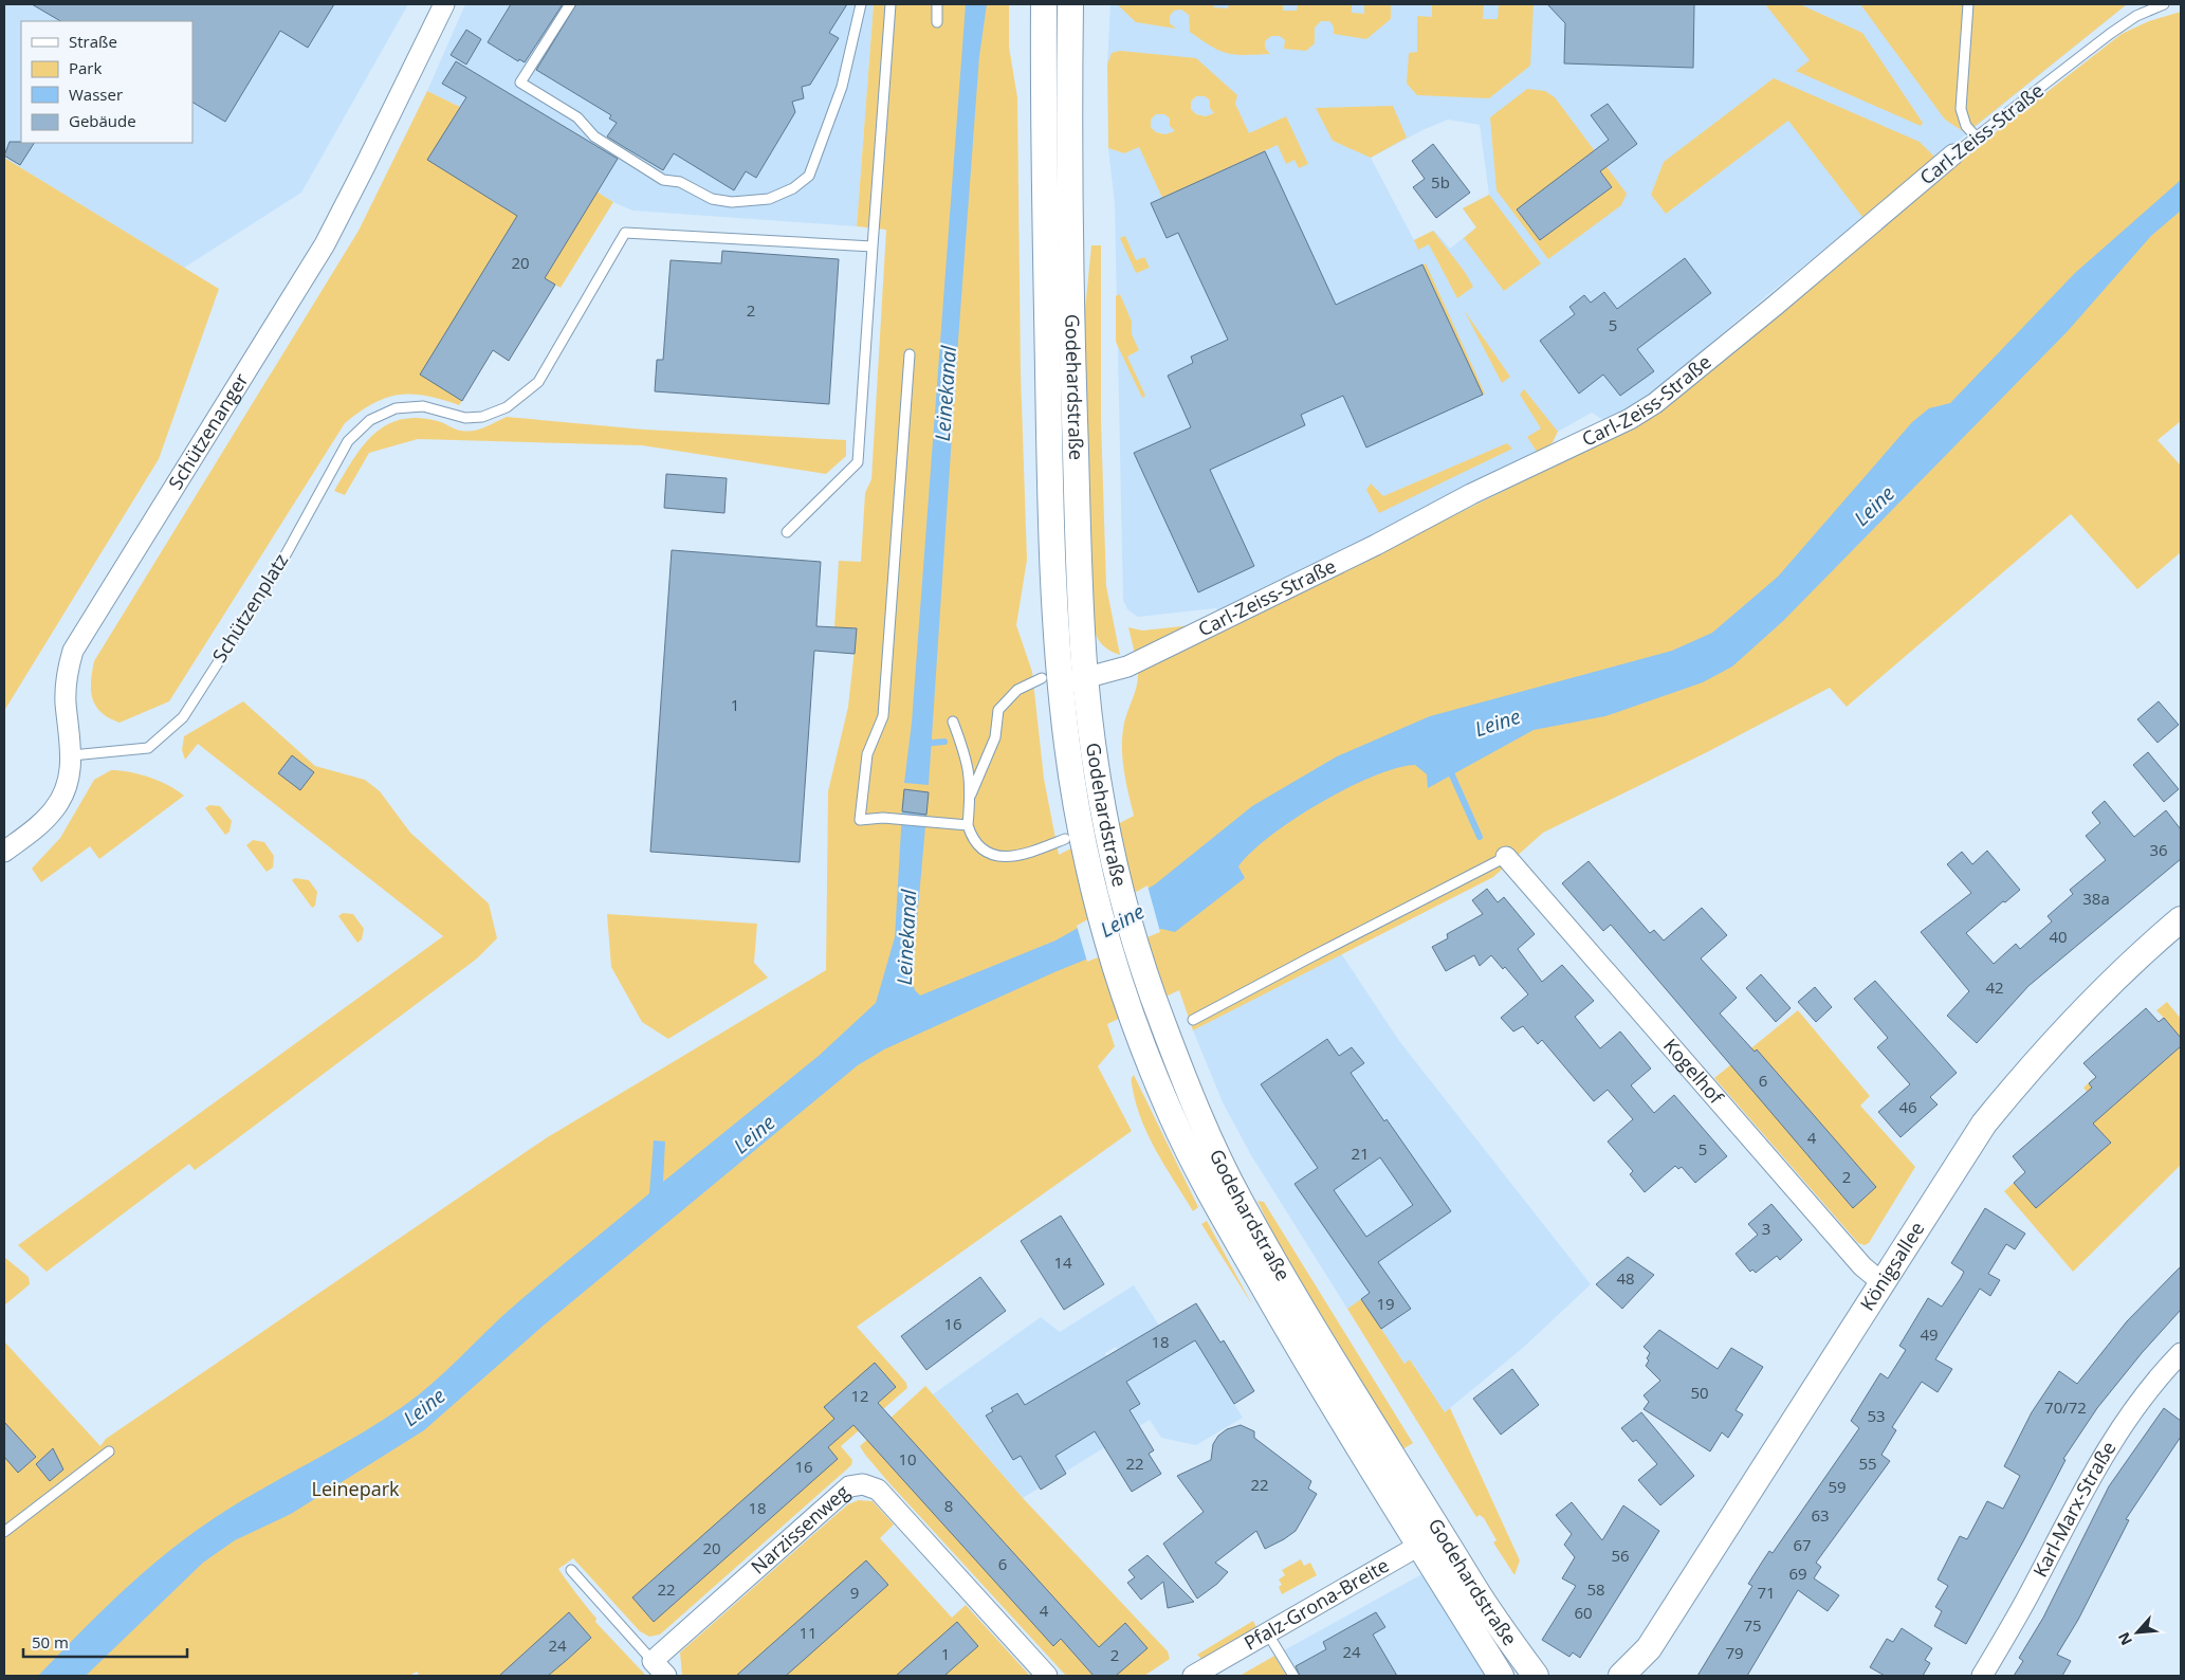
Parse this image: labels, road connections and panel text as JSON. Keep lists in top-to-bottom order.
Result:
{
  "streets": {
    "street": [
      "Carl-Zeiss-Straße",
      "Godehardstraße",
      "Schützenanger",
      "Kogelhof",
      "Königsallee",
      "Karl-Marx-Straße",
      "Narzissenweg",
      "Pfalz-Grona-Breite"
    ],
    "lane": ["Schützenplatz"]
  },
  "crossings": [
    ["Carl-Zeiss-Straße", "Godehardstraße"],
    ["Godehardstraße", "Pfalz-Grona-Breite"],
    ["Schützenanger", "Schützenplatz"],
    ["Kogelhof", "Königsallee"]
  ],
  "water": ["Leinekanal", "Leine"],
  "parks": ["Leinepark"],
  "house_numbers": [
    "5b",
    "20",
    "2",
    "5",
    "1",
    "36",
    "38a",
    "40",
    "42",
    "6",
    "46",
    "4",
    "5",
    "21",
    "2",
    "3",
    "14",
    "48",
    "19",
    "16",
    "49",
    "18",
    "50",
    "12",
    "70/72",
    "53",
    "10",
    "22",
    "55",
    "16",
    "22",
    "59",
    "8",
    "18",
    "63",
    "67",
    "20",
    "56",
    "6",
    "69",
    "22",
    "58",
    "9",
    "71",
    "4",
    "60",
    "75",
    "11",
    "24",
    "24",
    "79",
    "1",
    "2"
  ],
  "legend": [
    "Straße",
    "Park",
    "Wasser",
    "Gebäude"
  ],
  "scale_bar": "50 m",
  "north": "bottom left"
}
